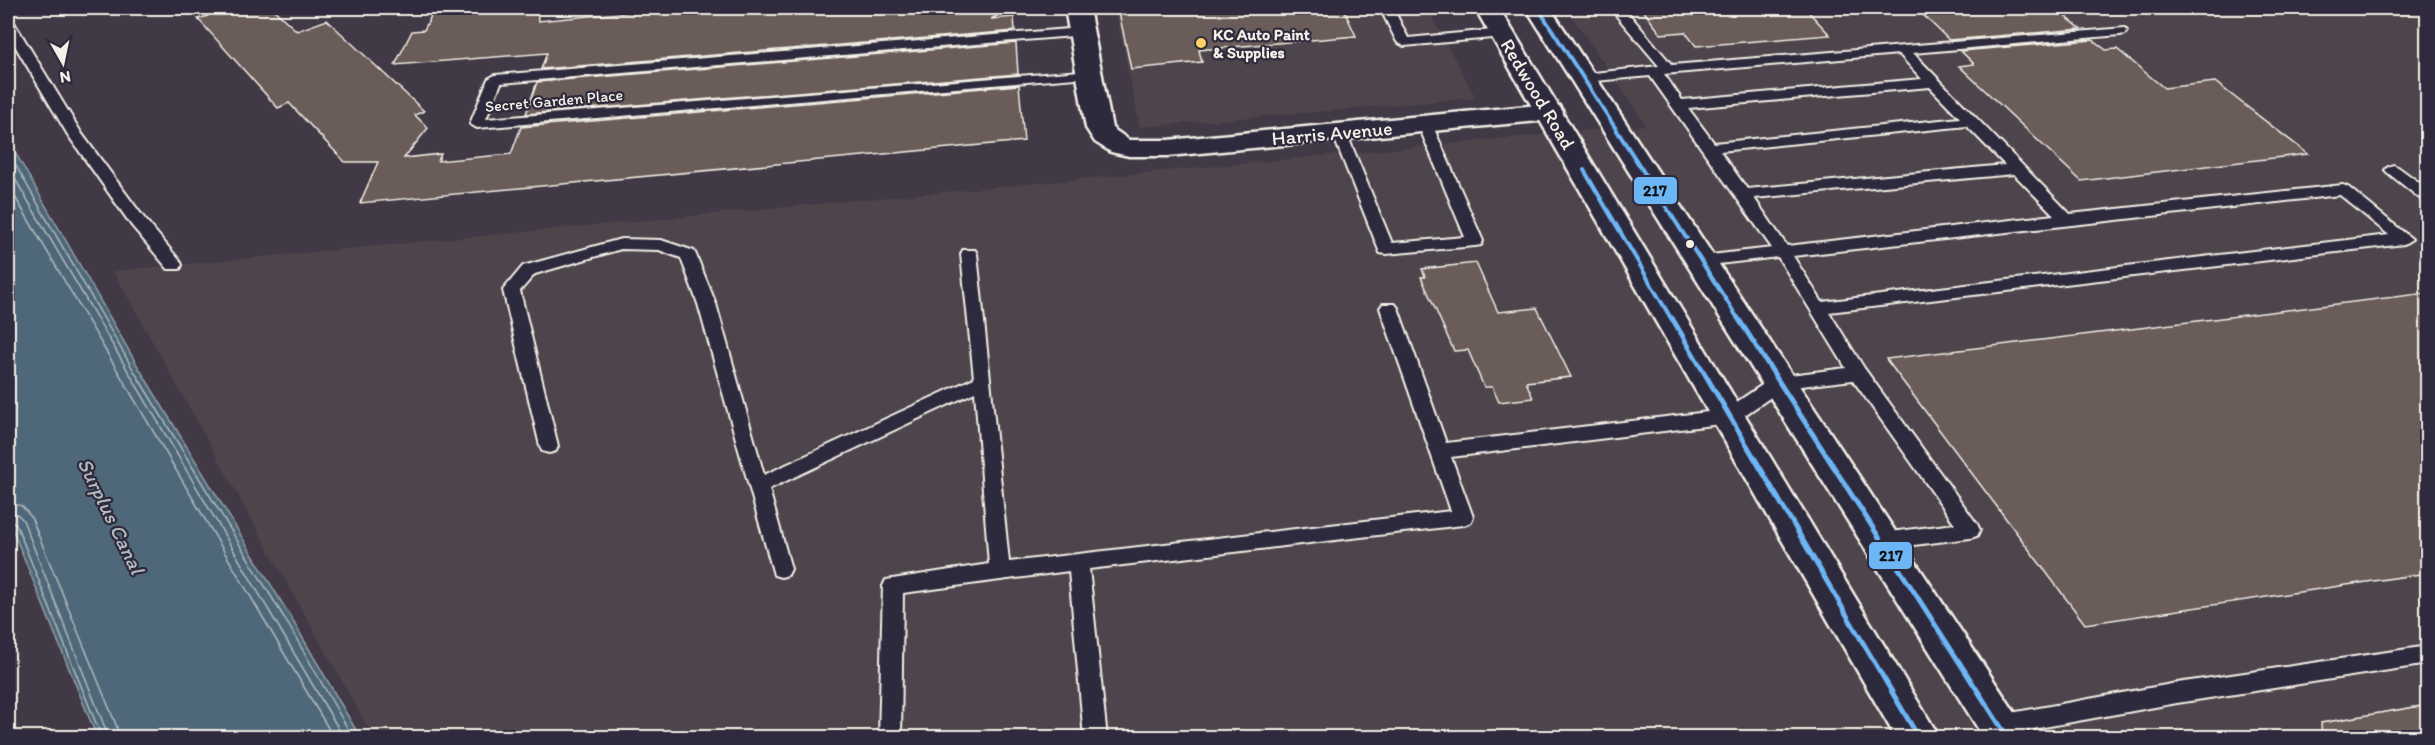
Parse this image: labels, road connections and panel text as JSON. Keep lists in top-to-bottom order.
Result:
{
  "streets": {
    "main road": ["Redwood Road", "Harris Avenue"],
    "lane": ["Secret Garden Place"]
  },
  "crossings": [
    ["Redwood Road", "Harris Avenue"],
    ["Secret Garden Place", "Harris Avenue"]
  ],
  "water": ["Surplus Canal"],
  "places": ["KC Auto Paint & Supplies"],
  "lines": ["transit line 217"],
  "north": "bottom"
}
